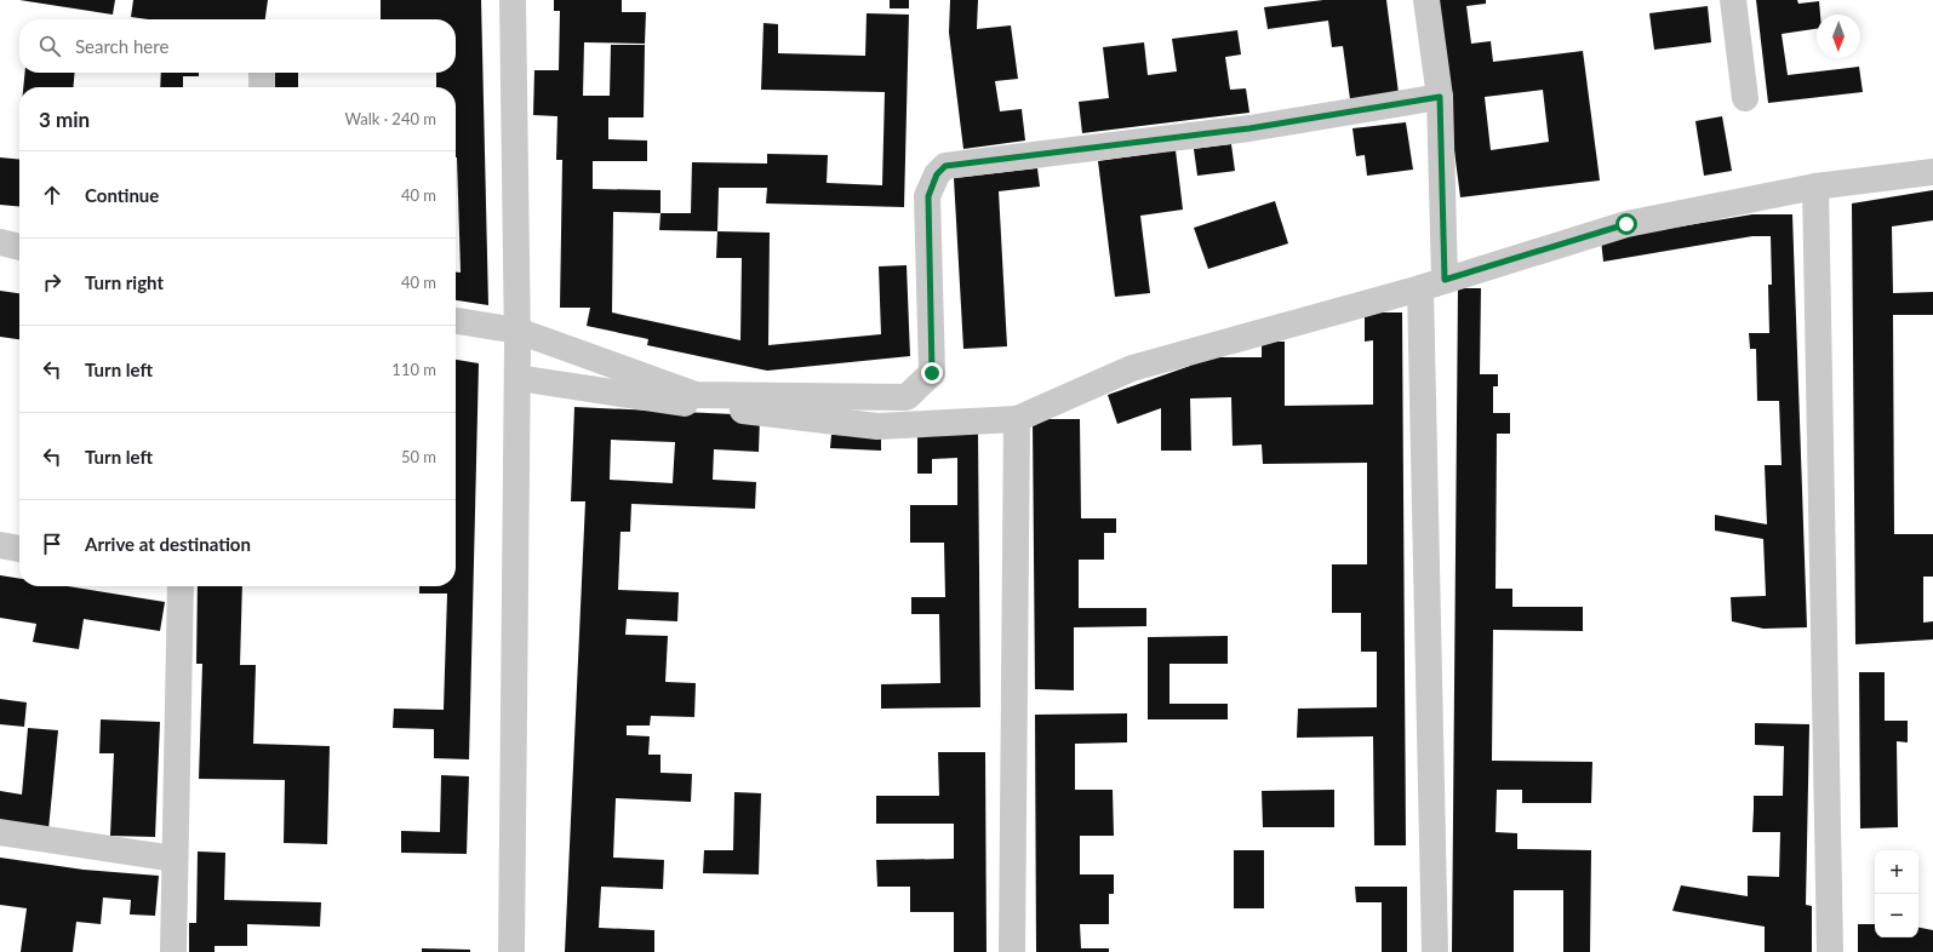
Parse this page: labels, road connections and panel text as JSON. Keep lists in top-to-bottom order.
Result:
{
  "north": "bottom",
  "page": {
    "search": "Search here",
    "heading": ["3 min", "Walk · 240 m"],
    "list": [
      ["Continue", "40 m"],
      ["Turn right", "40 m"],
      ["Turn left", "110 m"],
      ["Turn left", "50 m"],
      "Arrive at destination"
    ],
    "map_buttons": ["+", "−"]
  }
}
